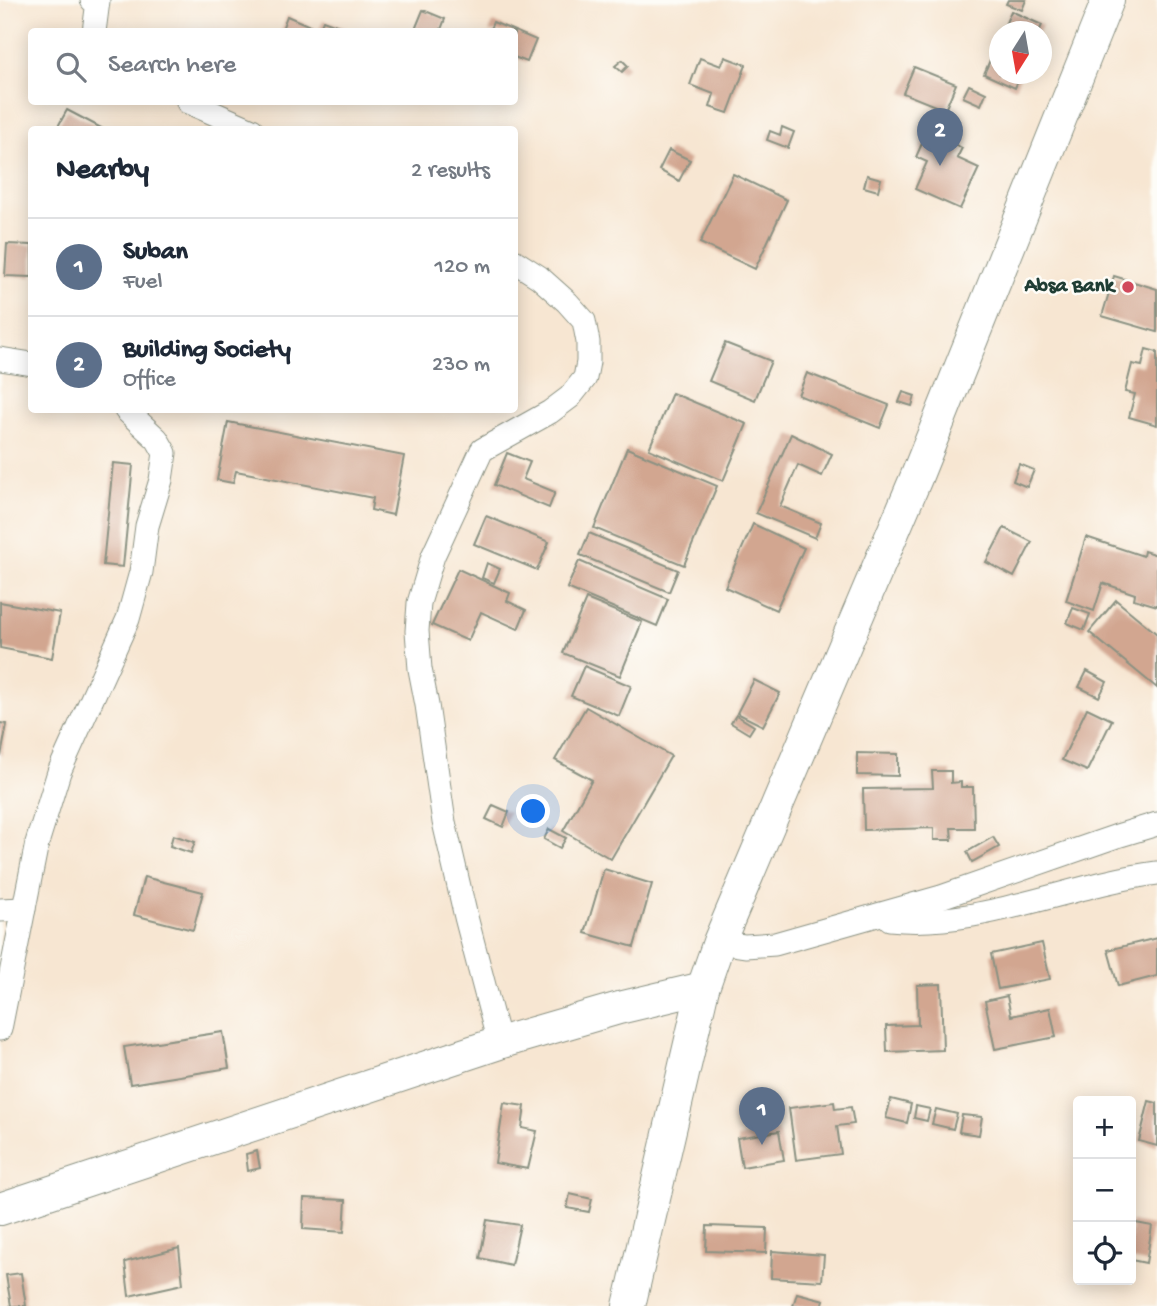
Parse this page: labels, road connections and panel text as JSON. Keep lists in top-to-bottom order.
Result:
{
  "places": ["Absa Bank"],
  "north": "bottom",
  "page": {
    "search": "Search here",
    "pins": ["2", "1"],
    "heading": ["Nearby", "2 results"],
    "list": [
      {
        "mark": "1",
        "name": "Suban",
        "note": "Fuel",
        "value": "120 m"
      },
      {
        "mark": "2",
        "name": "Building Society",
        "note": "Office",
        "value": "230 m"
      }
    ],
    "map_buttons": ["+", "−"]
  }
}
